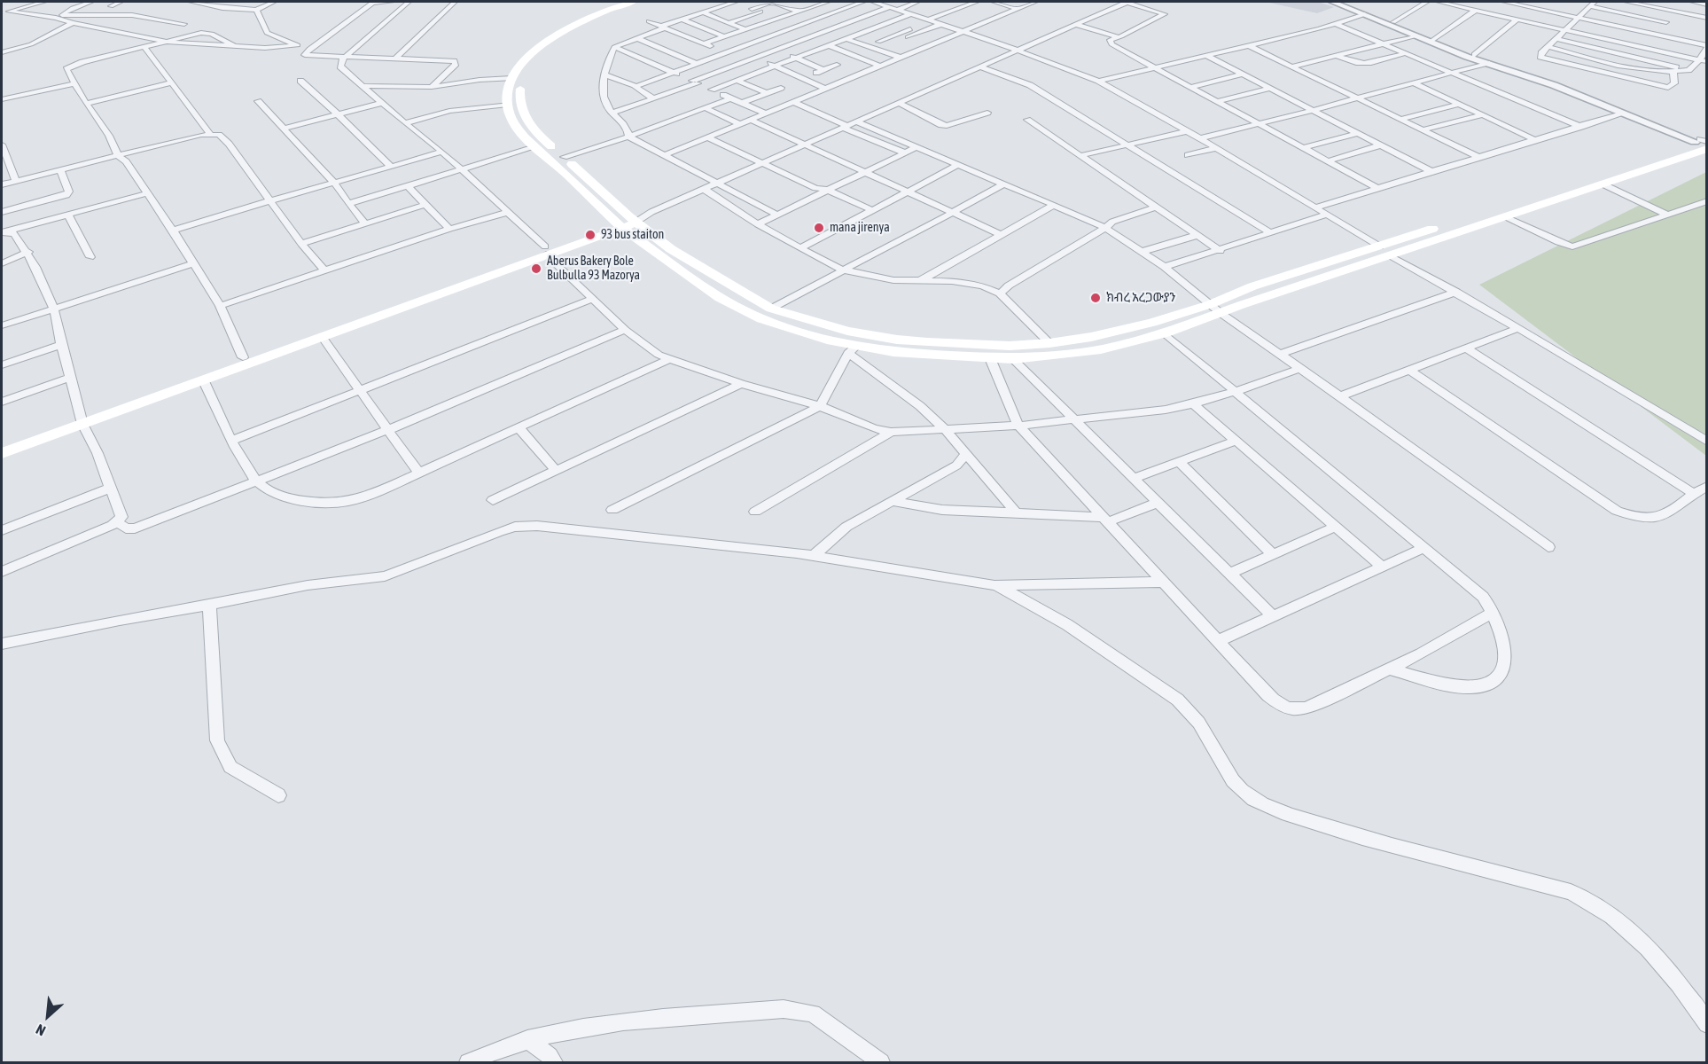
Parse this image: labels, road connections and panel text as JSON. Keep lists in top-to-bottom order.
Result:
{
  "places": [
    "mana jirenya",
    "93 bus staiton",
    "Aberus Bakery Bole Bulbulla 93 Mazorya",
    "ክብረ አረጋውያን"
  ],
  "north": "bottom left"
}
